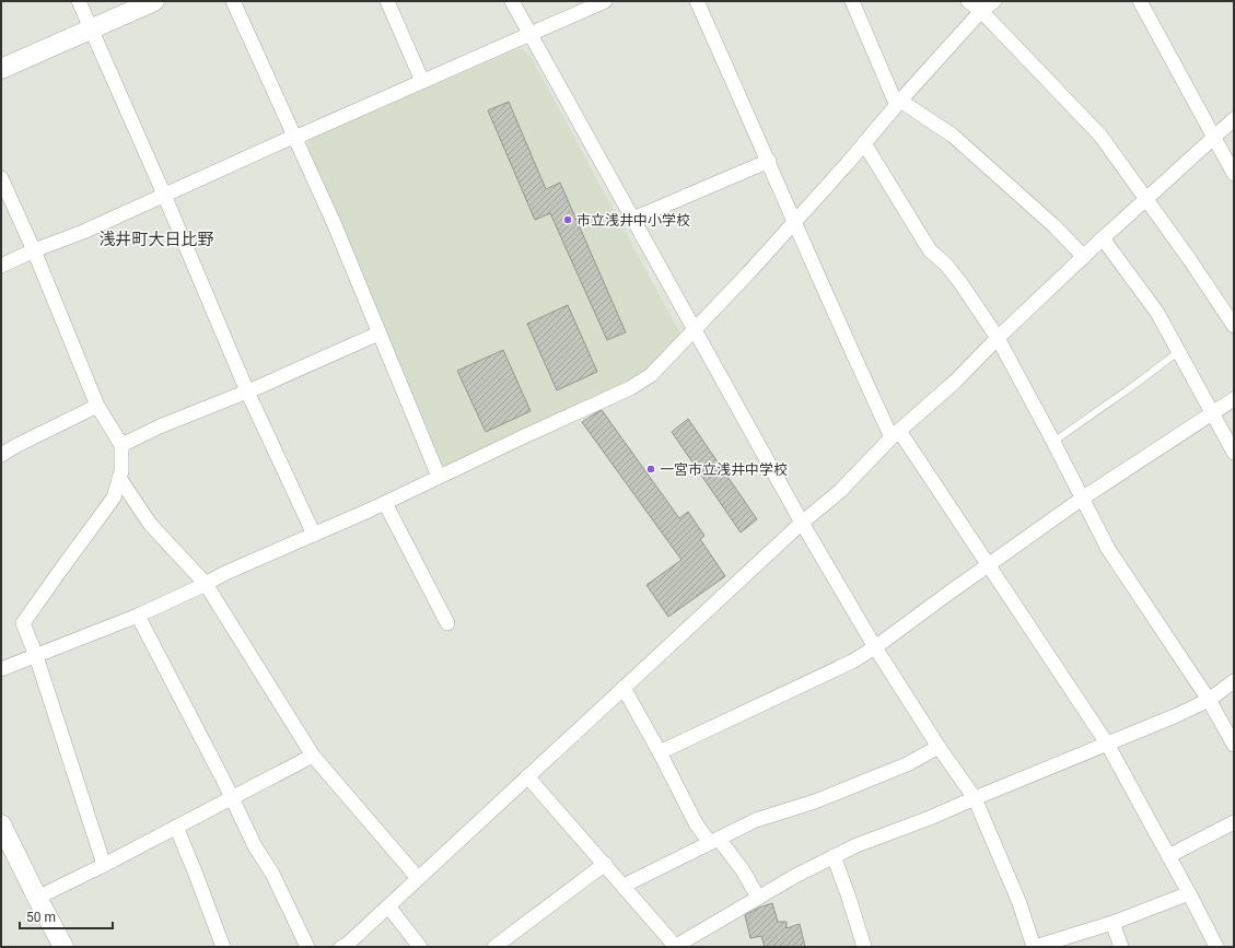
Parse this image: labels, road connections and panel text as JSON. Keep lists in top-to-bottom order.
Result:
{
  "districts": ["浅井町大日比野"],
  "places": ["市立浅井中小学校", "一宮市立浅井中学校"],
  "scale_bar": "50 m"
}
